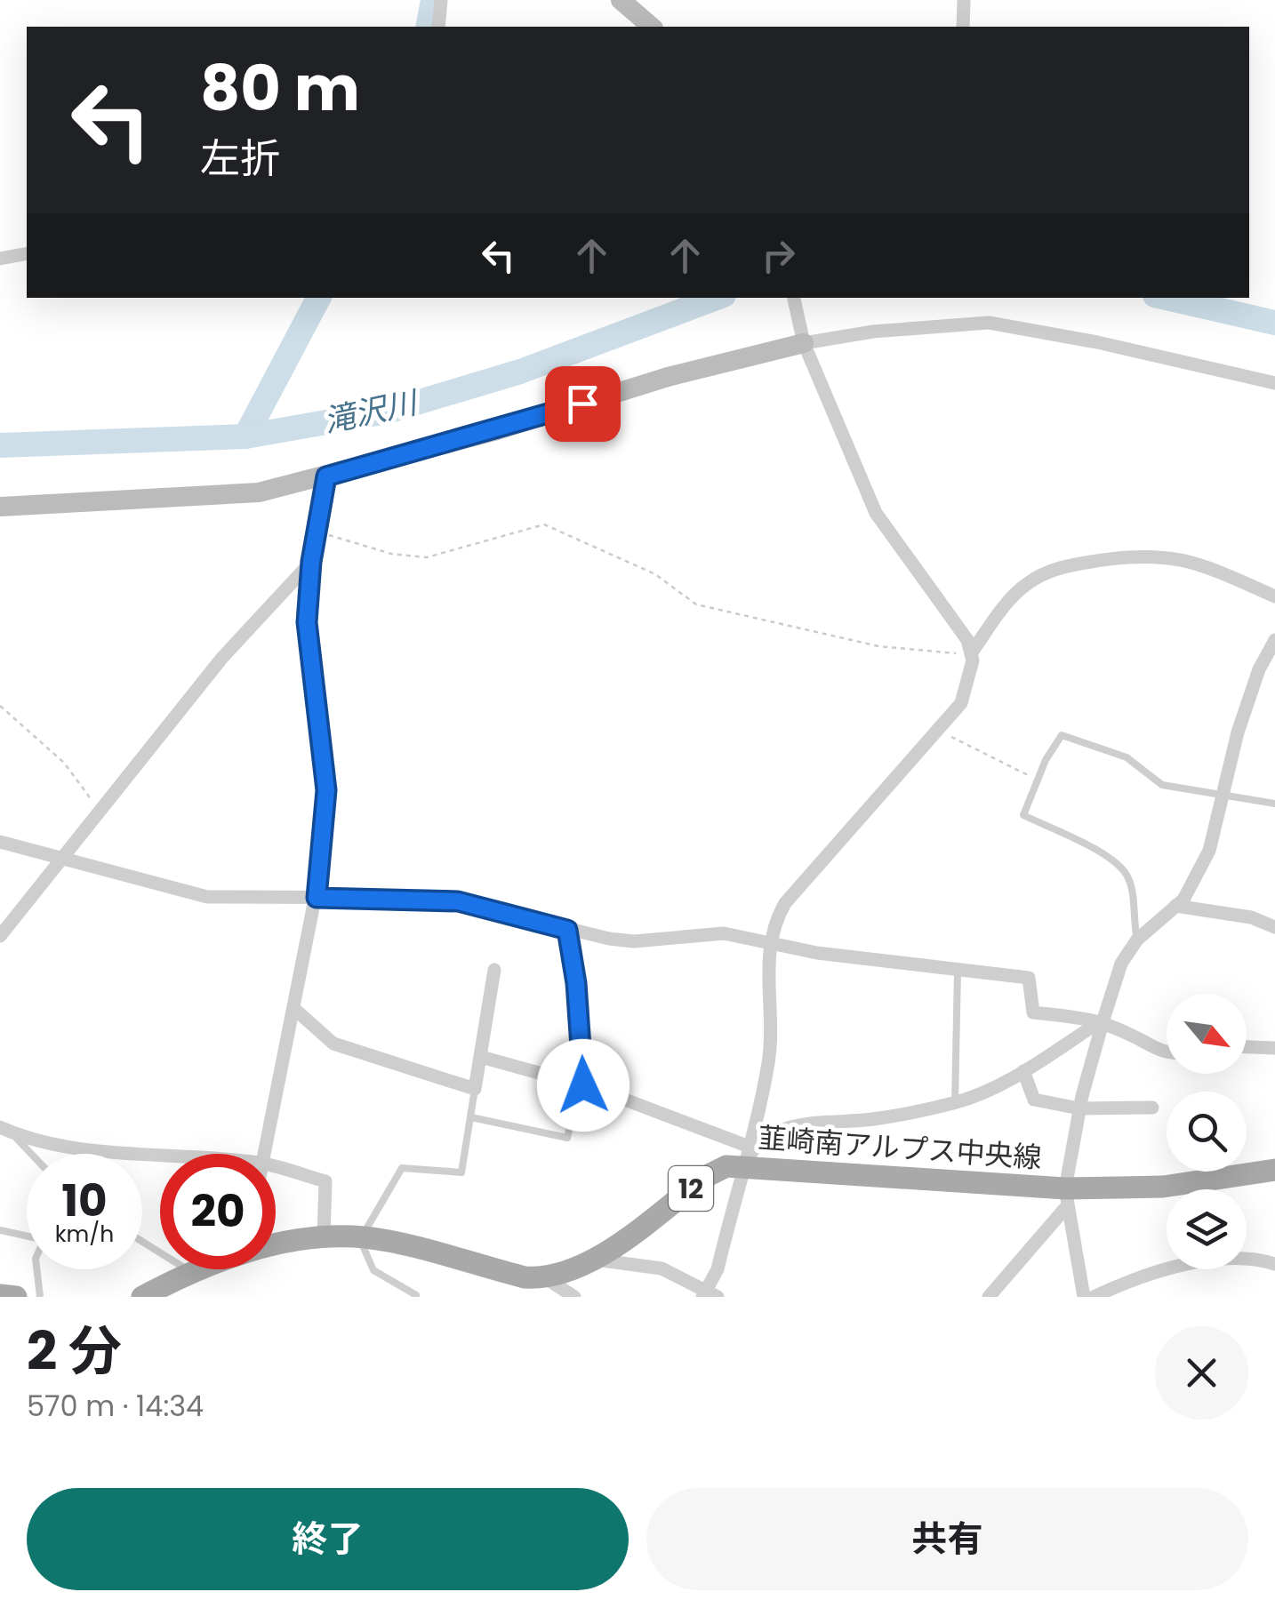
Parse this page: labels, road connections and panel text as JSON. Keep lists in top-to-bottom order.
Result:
{
  "streets": {
    "main road": ["韮崎南アルプス中央線", "12"]
  },
  "water": ["滝沢川"],
  "north": "bottom right",
  "page": {
    "turn": ["80 m", "左折"],
    "speed": "10 km/h",
    "limit": "20",
    "heading": ["2 分", "570 m · 14:34"],
    "buttons": ["終了", "共有"]
  }
}
